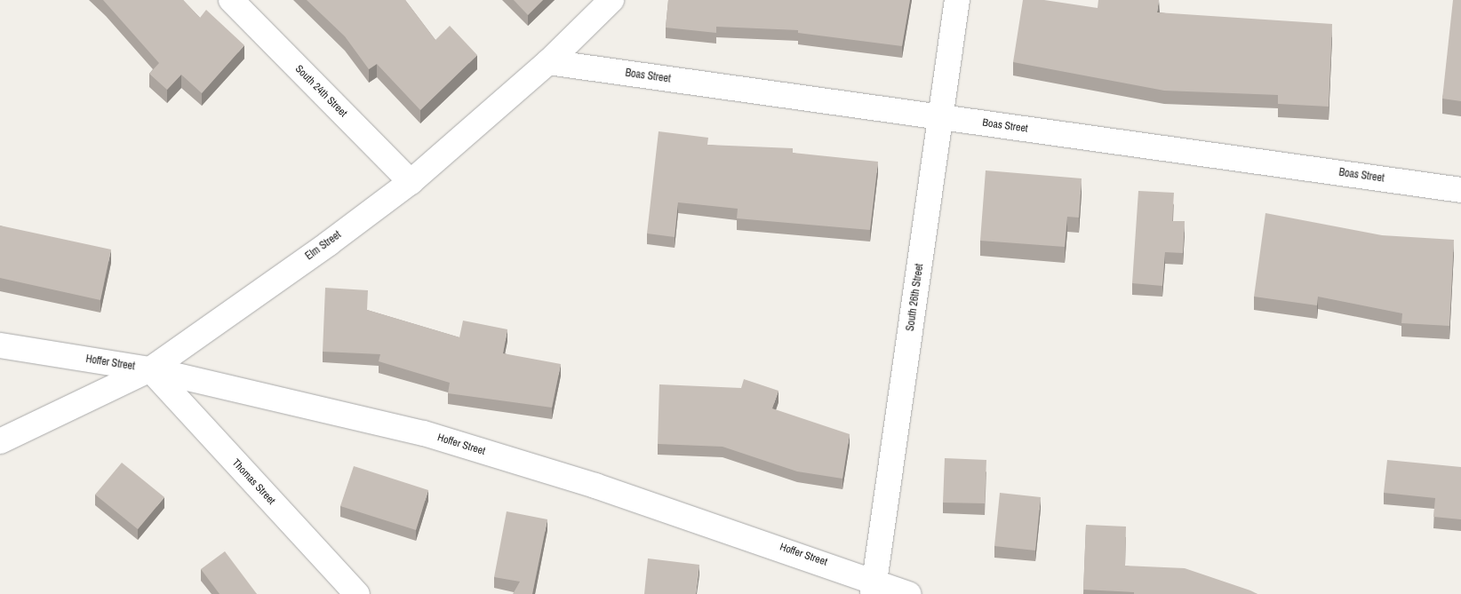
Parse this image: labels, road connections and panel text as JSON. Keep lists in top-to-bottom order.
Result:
{
  "streets": {
    "street": [
      "Boas Street",
      "South 24th Street",
      "Elm Street",
      "South 26th Street",
      "Hoffer Street",
      "Thomas Street"
    ]
  },
  "crossings": [
    ["Boas Street", "Elm Street"],
    ["Boas Street", "South 26th Street"],
    ["South 24th Street", "Elm Street"],
    ["Elm Street", "Hoffer Street"],
    ["Elm Street", "Thomas Street"],
    ["South 26th Street", "Hoffer Street"],
    ["Hoffer Street", "Thomas Street"]
  ]
}
